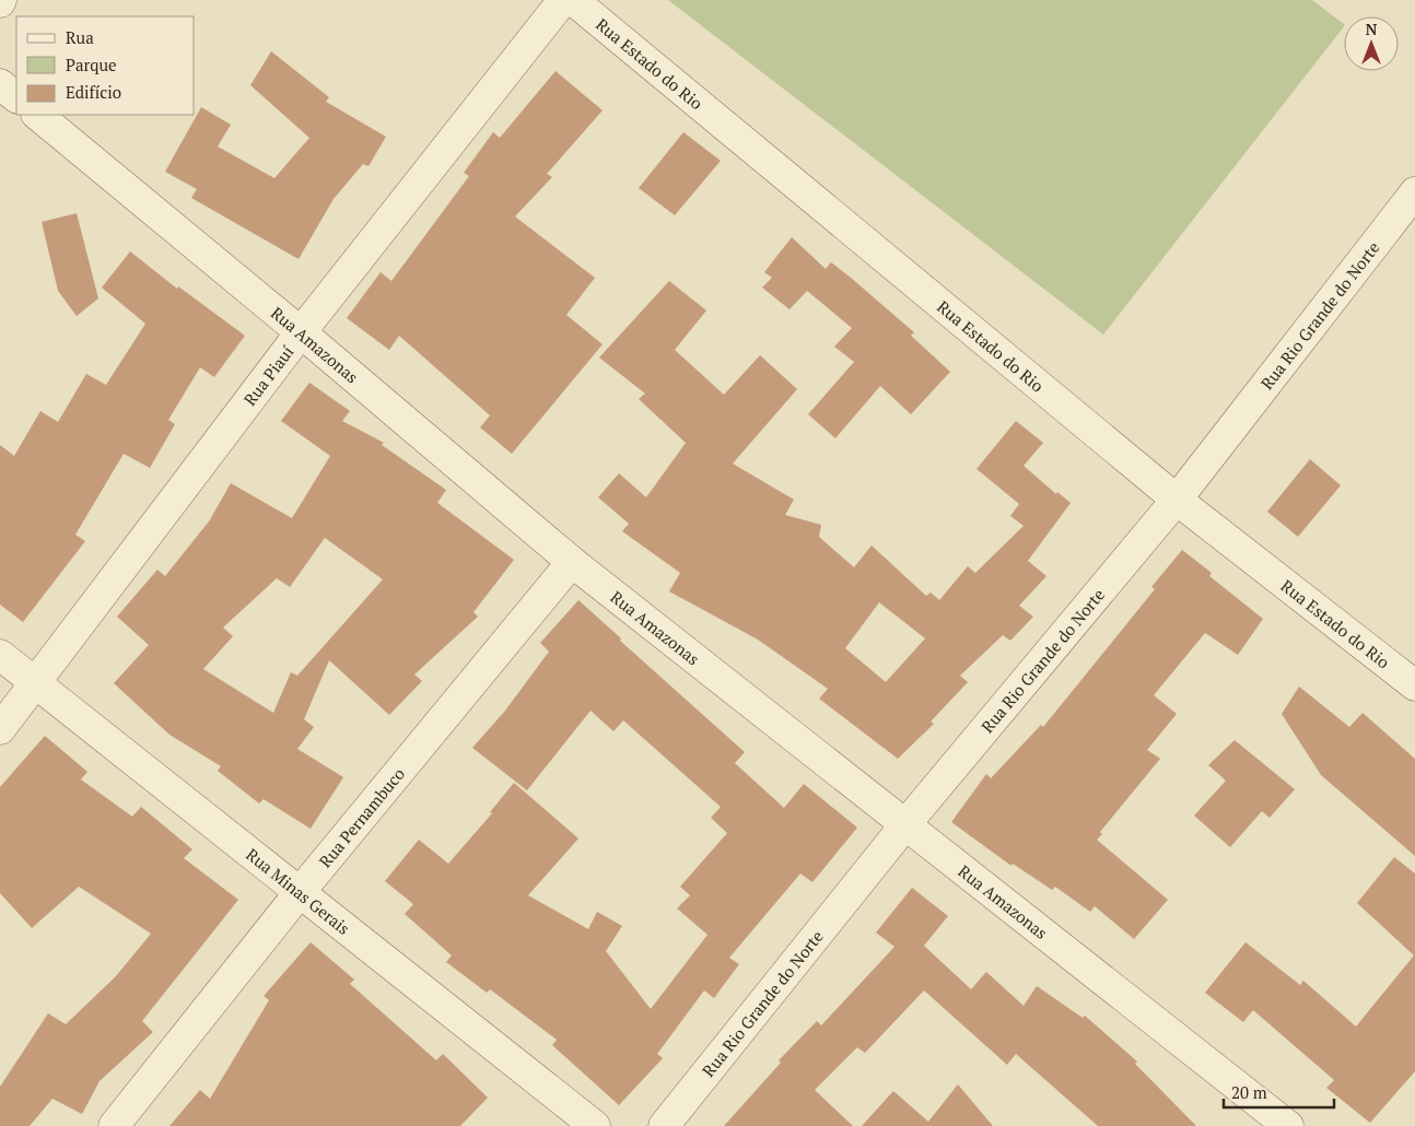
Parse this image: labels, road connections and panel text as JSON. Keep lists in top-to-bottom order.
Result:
{
  "streets": {
    "street": [
      "Rua Estado do Rio",
      "Rua Rio Grande do Norte",
      "Rua Amazonas",
      "Rua Piauí",
      "Rua Pernambuco",
      "Rua Minas Gerais"
    ]
  },
  "crossings": [
    ["Rua Estado do Rio", "Rua Rio Grande do Norte"],
    ["Rua Rio Grande do Norte", "Rua Amazonas"],
    ["Rua Amazonas", "Rua Piauí"],
    ["Rua Amazonas", "Rua Pernambuco"],
    ["Rua Piauí", "Rua Minas Gerais"],
    ["Rua Pernambuco", "Rua Minas Gerais"]
  ],
  "legend": ["Rua", "Parque", "Edifício"],
  "scale_bar": "20 m",
  "north": "top"
}
